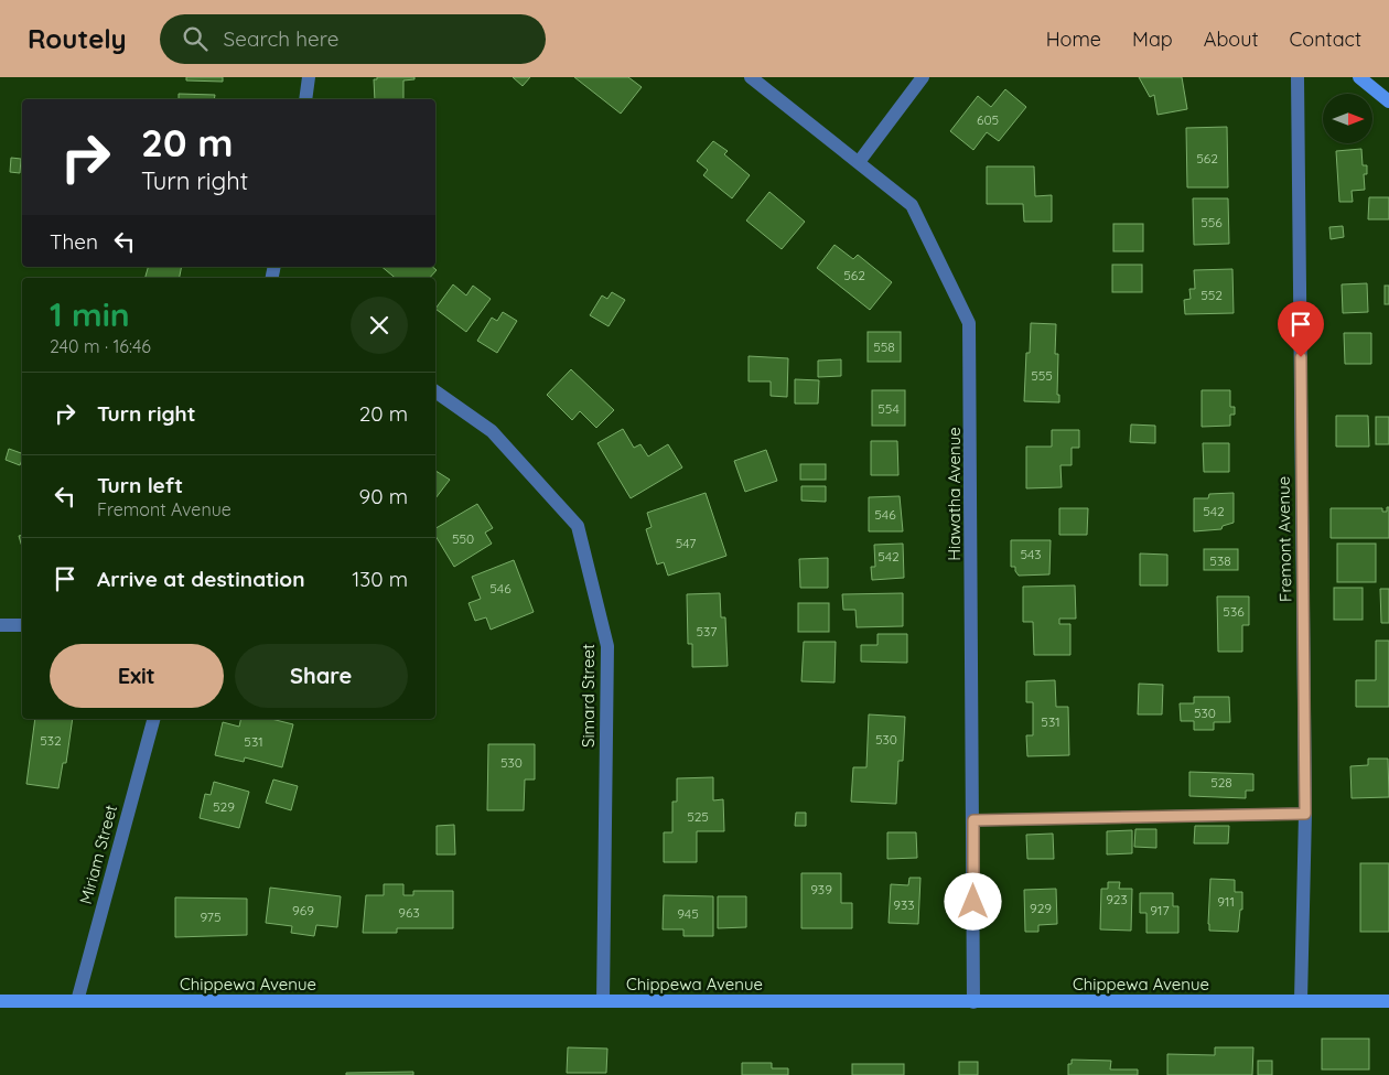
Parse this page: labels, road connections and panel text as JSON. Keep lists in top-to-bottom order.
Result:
{
  "streets": {
    "street": [
      "Hiawatha Avenue",
      "Fremont Avenue",
      "Simard Street",
      "Miriam Street",
      "Chippewa Avenue"
    ]
  },
  "crossings": [
    ["Hiawatha Avenue", "Chippewa Avenue"],
    ["Fremont Avenue", "Chippewa Avenue"],
    ["Simard Street", "Chippewa Avenue"],
    ["Miriam Street", "Chippewa Avenue"]
  ],
  "house_numbers": [
    "605",
    "562",
    "556",
    "562",
    "552",
    "558",
    "555",
    "554",
    "542",
    "546",
    "550",
    "547",
    "543",
    "542",
    "538",
    "546",
    "536",
    "537",
    "530",
    "531",
    "530",
    "532",
    "531",
    "530",
    "528",
    "529",
    "525",
    "939",
    "923",
    "911",
    "933",
    "929",
    "969",
    "917",
    "963",
    "945",
    "975"
  ],
  "north": "right",
  "page": {
    "header": "Routely",
    "search": "Search here",
    "nav": [
      "Home",
      "Map",
      "About",
      "Contact"
    ],
    "turn": ["20 m", "Turn right"],
    "then": "Then",
    "heading": ["1 min", "240 m · 16:46"],
    "list": [
      {
        "name": "Turn right",
        "value": "20 m"
      },
      {
        "name": "Turn left",
        "note": "Fremont Avenue",
        "value": "90 m"
      },
      {
        "name": "Arrive at destination",
        "value": "130 m"
      }
    ],
    "buttons": ["Exit", "Share"]
  }
}
